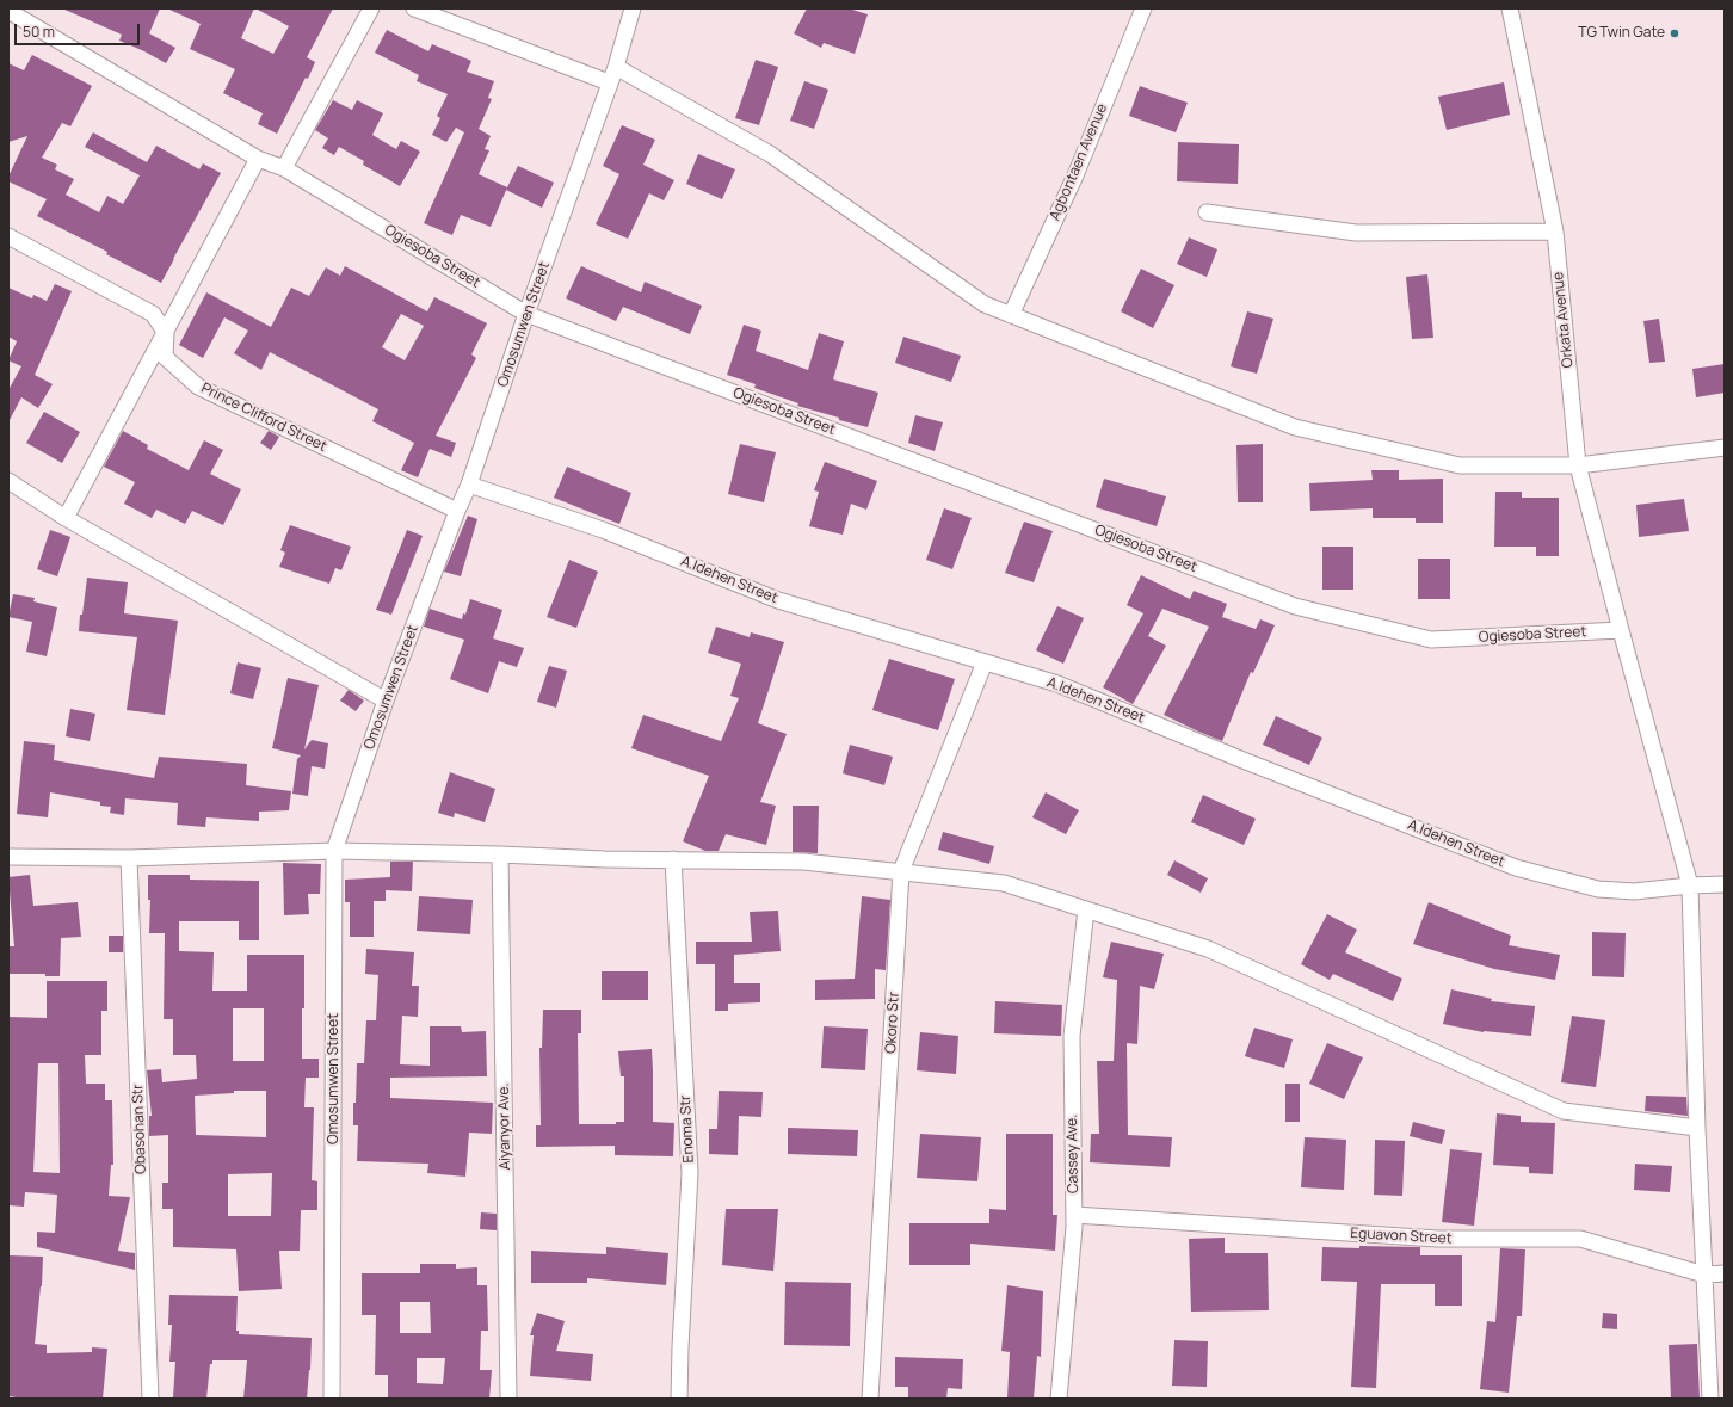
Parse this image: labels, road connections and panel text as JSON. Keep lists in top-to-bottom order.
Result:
{
  "streets": {
    "street": [
      "Agbontaen Avenue",
      "Ogiesoba Street",
      "Orkata Avenue",
      "Omosumwen Street",
      "Prince Clifford Street",
      "A.Idehen Street",
      "Okoro Str",
      "Aiyanyor Ave.",
      "Obasohan Str",
      "Enoma Str",
      "Cassey Ave.",
      "Eguavon Street"
    ]
  },
  "crossings": [
    ["Ogiesoba Street", "Orkata Avenue"],
    ["Ogiesoba Street", "Omosumwen Street"],
    ["Orkata Avenue", "A.Idehen Street"],
    ["Orkata Avenue", "Eguavon Street"],
    ["Omosumwen Street", "Prince Clifford Street"],
    ["Omosumwen Street", "A.Idehen Street"],
    ["A.Idehen Street", "Okoro Str"],
    ["Cassey Ave.", "Eguavon Street"]
  ],
  "places": ["TG Twin Gate"],
  "scale_bar": "50 m"
}
